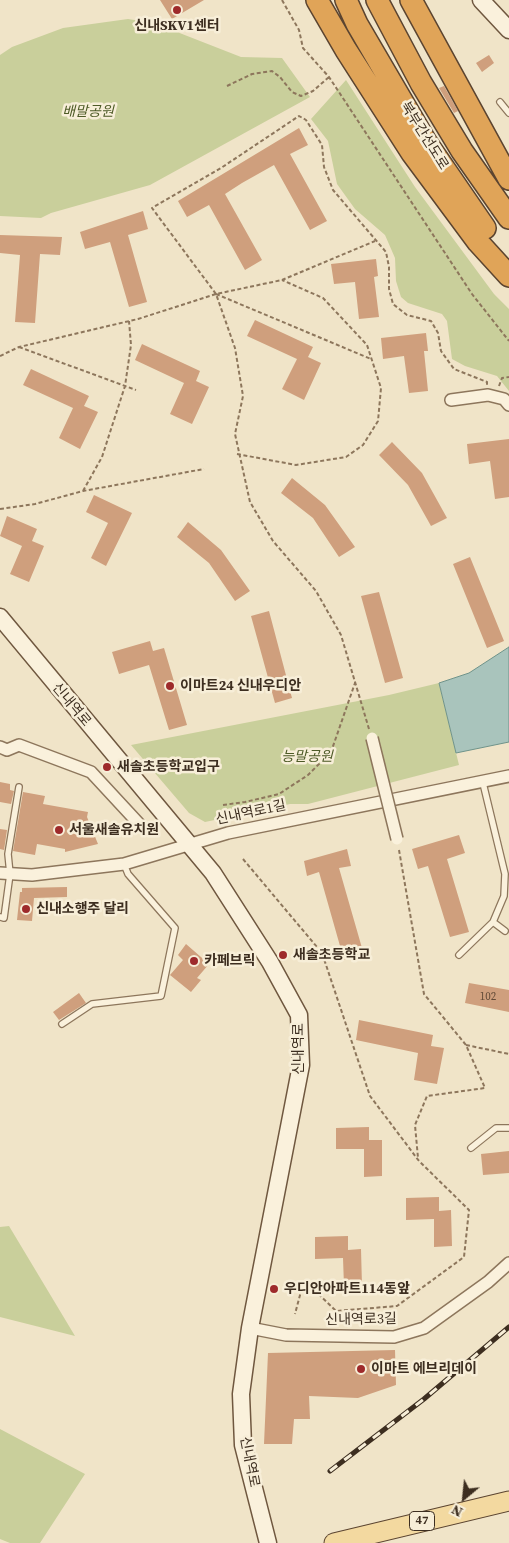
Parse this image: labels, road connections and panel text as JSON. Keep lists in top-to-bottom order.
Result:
{
  "streets": {
    "highway": ["북부간선도로"],
    "main road": ["47"],
    "street": ["신내역로", "신내역로1길", "신내역로3길"]
  },
  "crossings": [
    ["신내역로", "신내역로1길"],
    ["신내역로", "신내역로3길"]
  ],
  "parks": ["배말공원", "능말공원"],
  "places": [
    "신내SKV1센터",
    "이마트24 신내우디안",
    "새솔초등학교입구",
    "서울새솔유치원",
    "신내소행주 달리",
    "새솔초등학교",
    "카페브릭",
    "우디안아파트114동앞",
    "이마트 에브리데이"
  ],
  "house_numbers": ["102"],
  "north": "bottom left"
}
